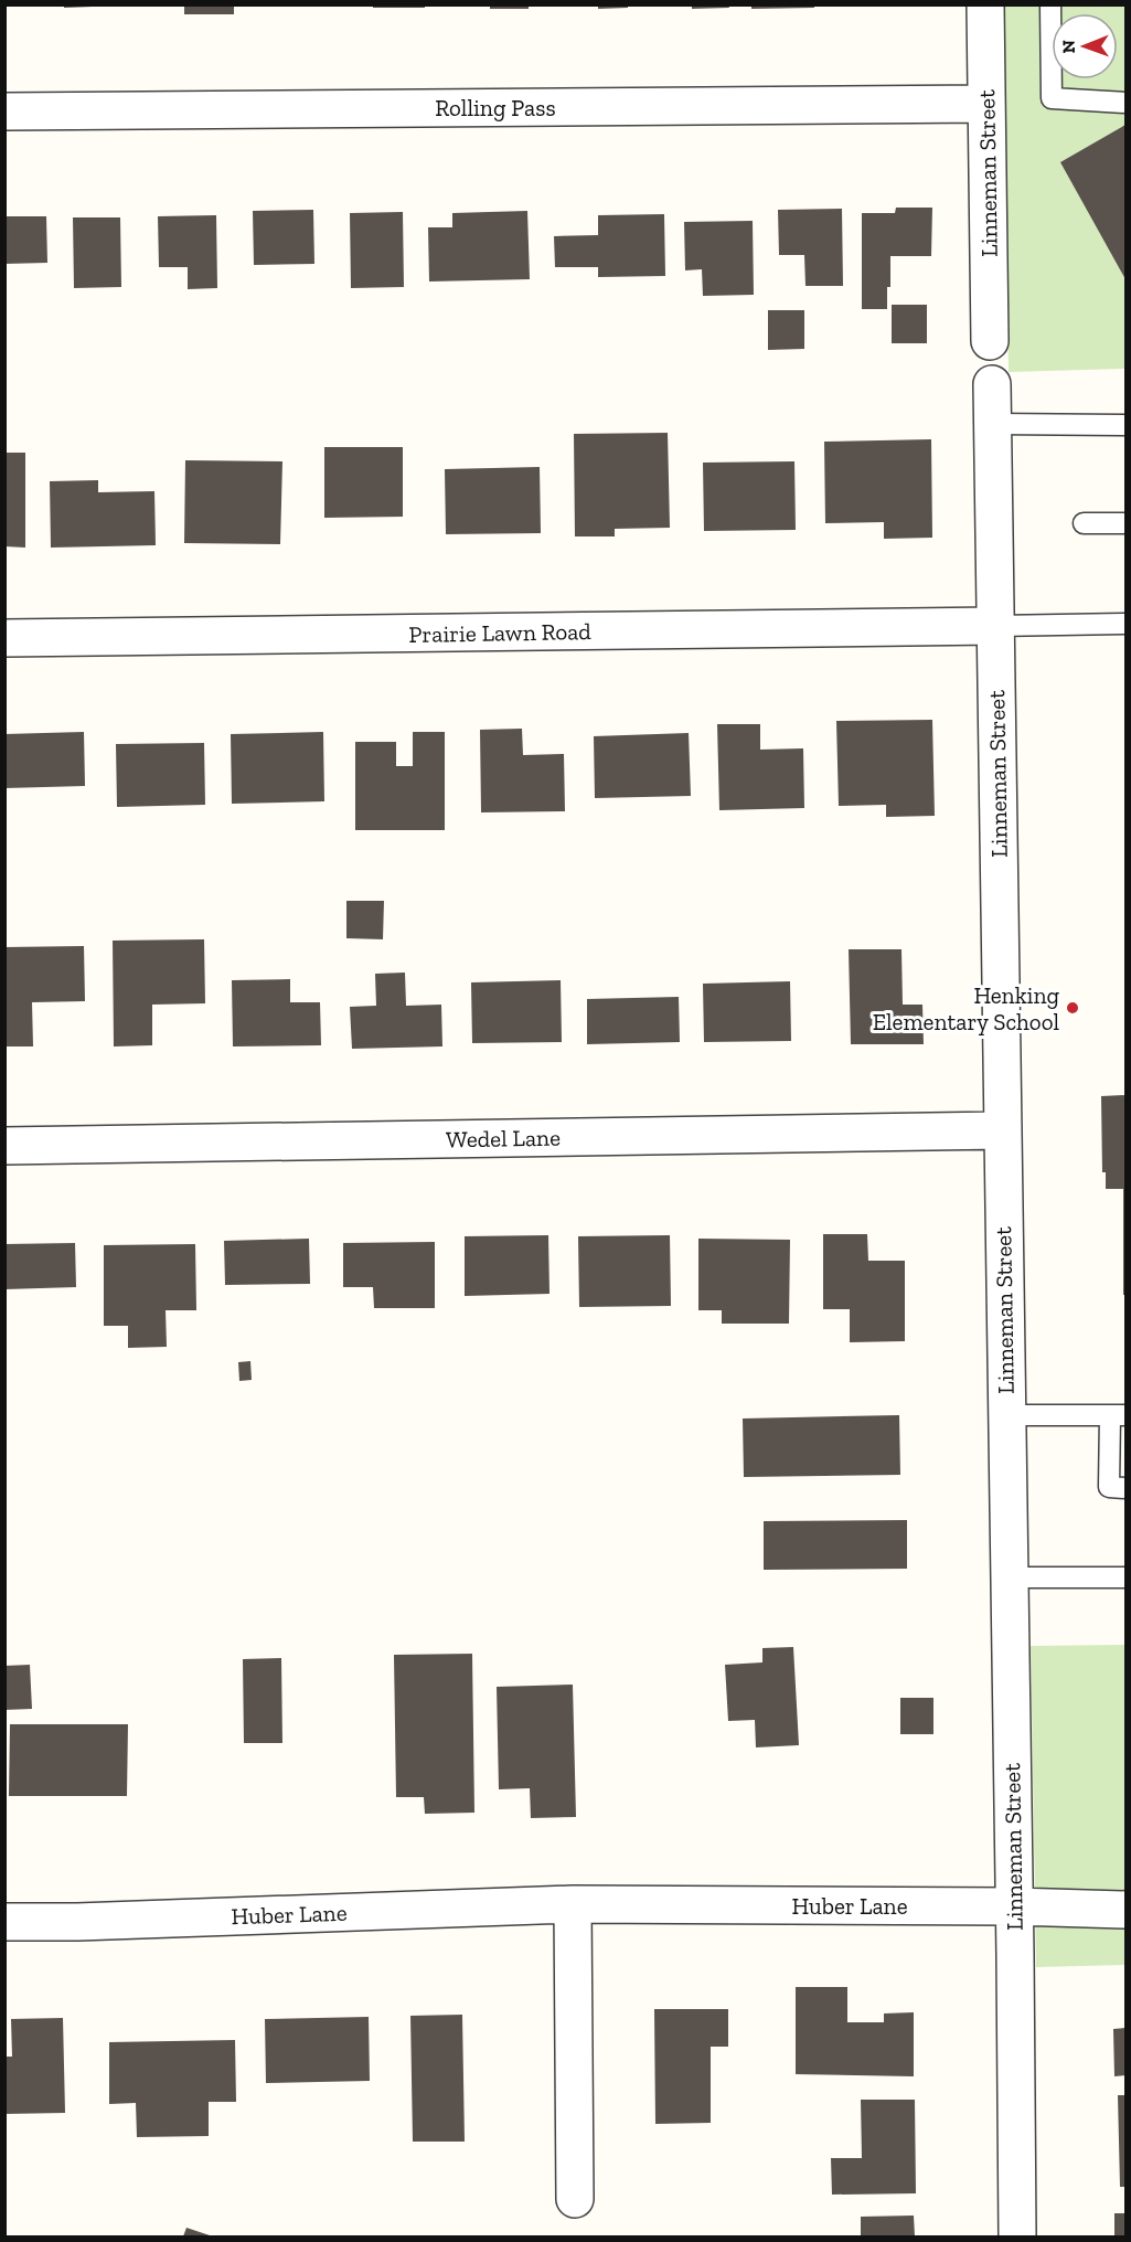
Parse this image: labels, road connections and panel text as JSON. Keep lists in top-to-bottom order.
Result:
{
  "streets": {
    "street": [
      "Rolling Pass",
      "Linneman Street",
      "Prairie Lawn Road",
      "Wedel Lane",
      "Huber Lane"
    ]
  },
  "crossings": [
    ["Rolling Pass", "Linneman Street"],
    ["Linneman Street", "Prairie Lawn Road"],
    ["Linneman Street", "Wedel Lane"],
    ["Linneman Street", "Huber Lane"]
  ],
  "places": ["Henking Elementary School"],
  "north": "left"
}
